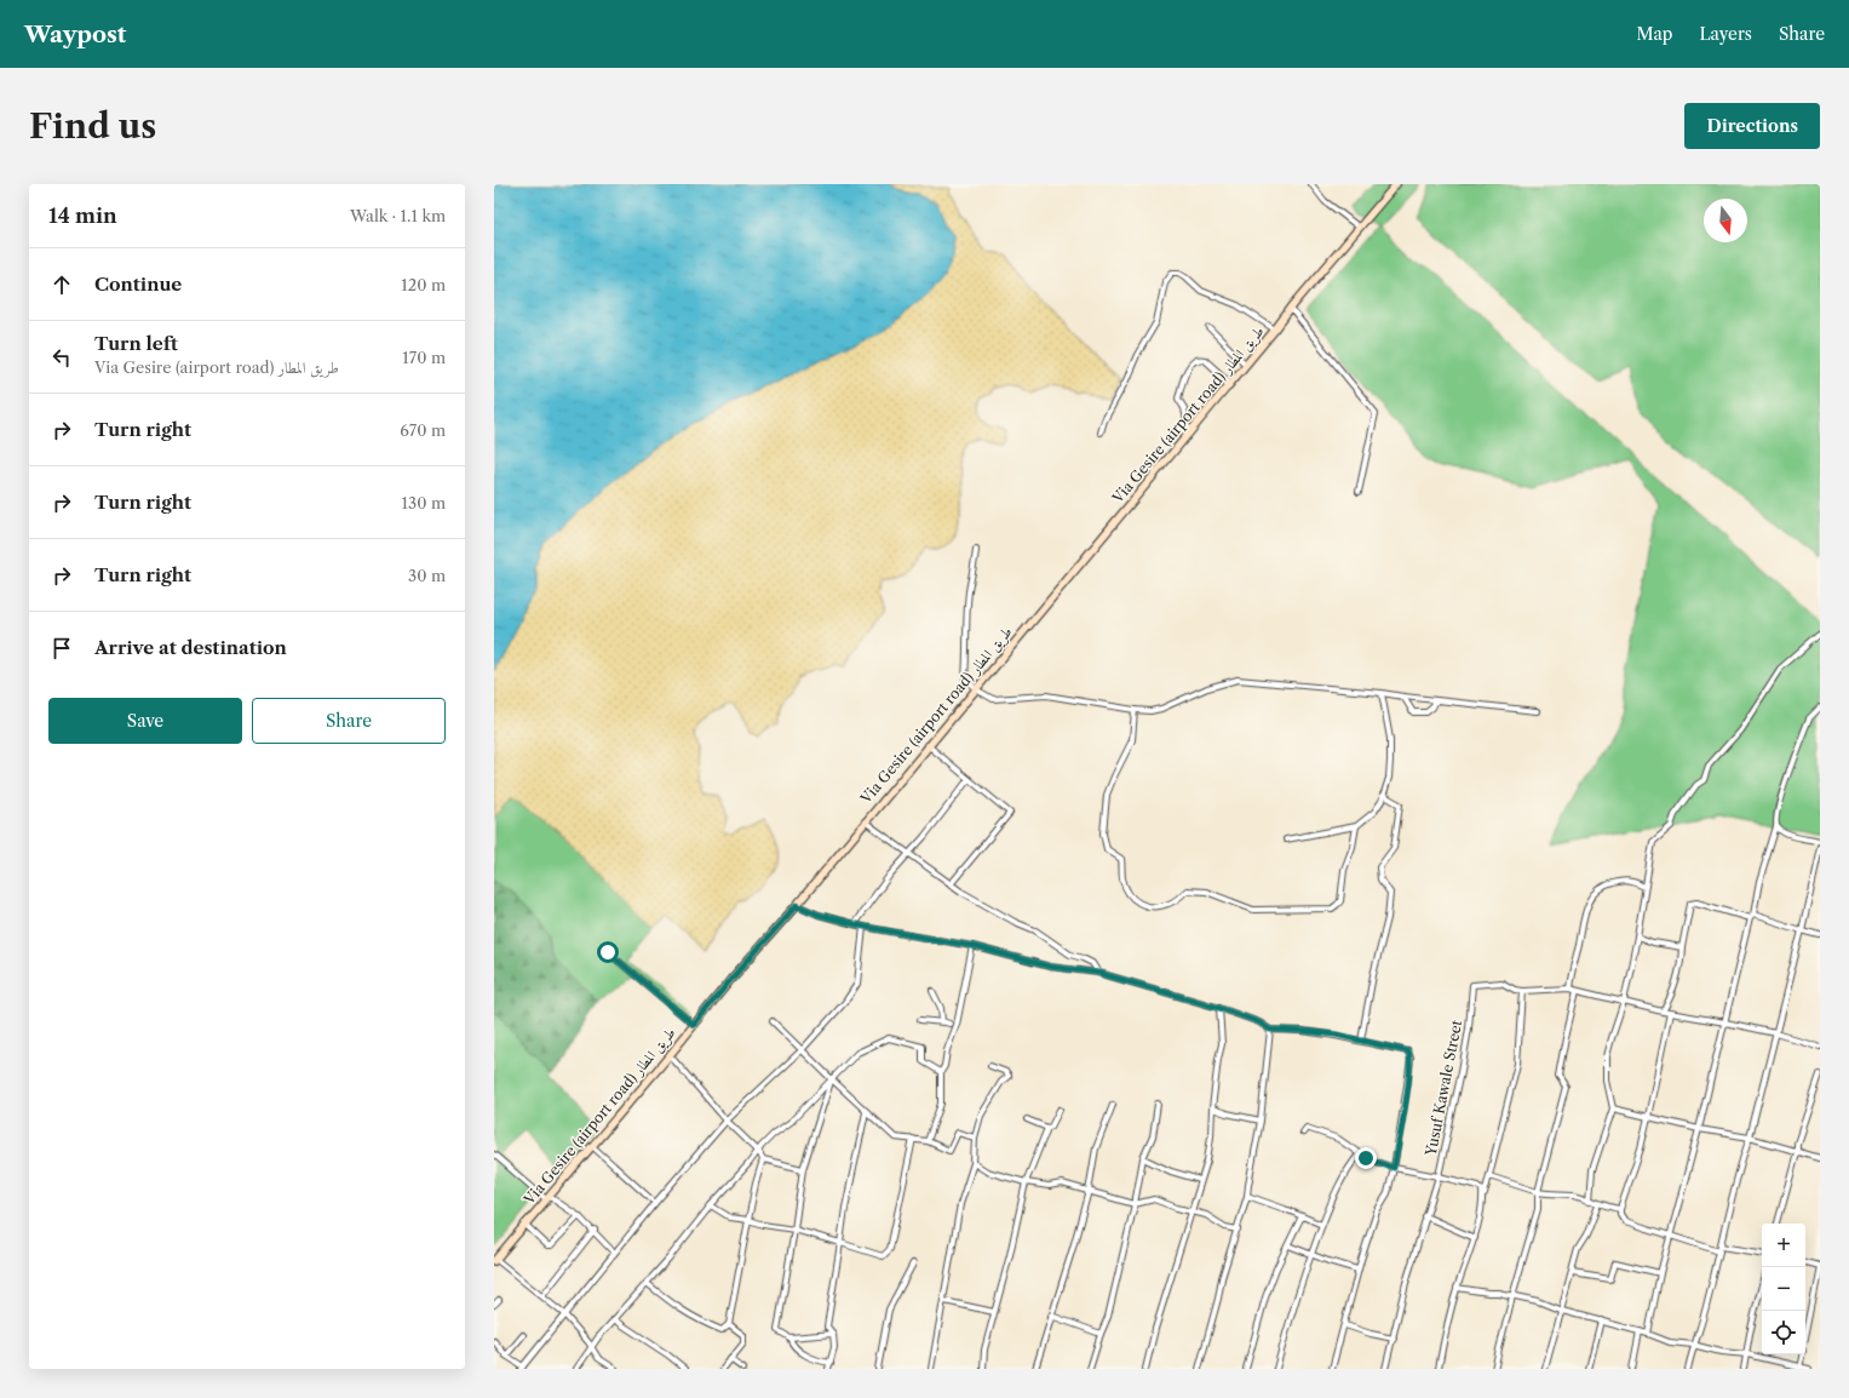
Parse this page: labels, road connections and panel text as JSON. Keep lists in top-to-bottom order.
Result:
{
  "streets": {
    "main road": ["Via Gesire (airport road) طريق المطار"],
    "street": ["Yusuf Kawale Street"]
  },
  "north": "bottom",
  "page": {
    "header": "Waypost",
    "nav": ["Map", "Layers", "Share"],
    "buttons": [
      "Directions",
      ["Save", "Share"]
    ],
    "title": "Find us",
    "heading": ["14 min", "Walk · 1.1 km"],
    "list": [
      ["Continue", "120 m"],
      ["Turn left", "Via Gesire (airport road) طريق المطار", "170 m"],
      ["Turn right", "670 m"],
      ["Turn right", "130 m"],
      ["Turn right", "30 m"],
      "Arrive at destination"
    ],
    "map_buttons": ["+", "−"]
  }
}
